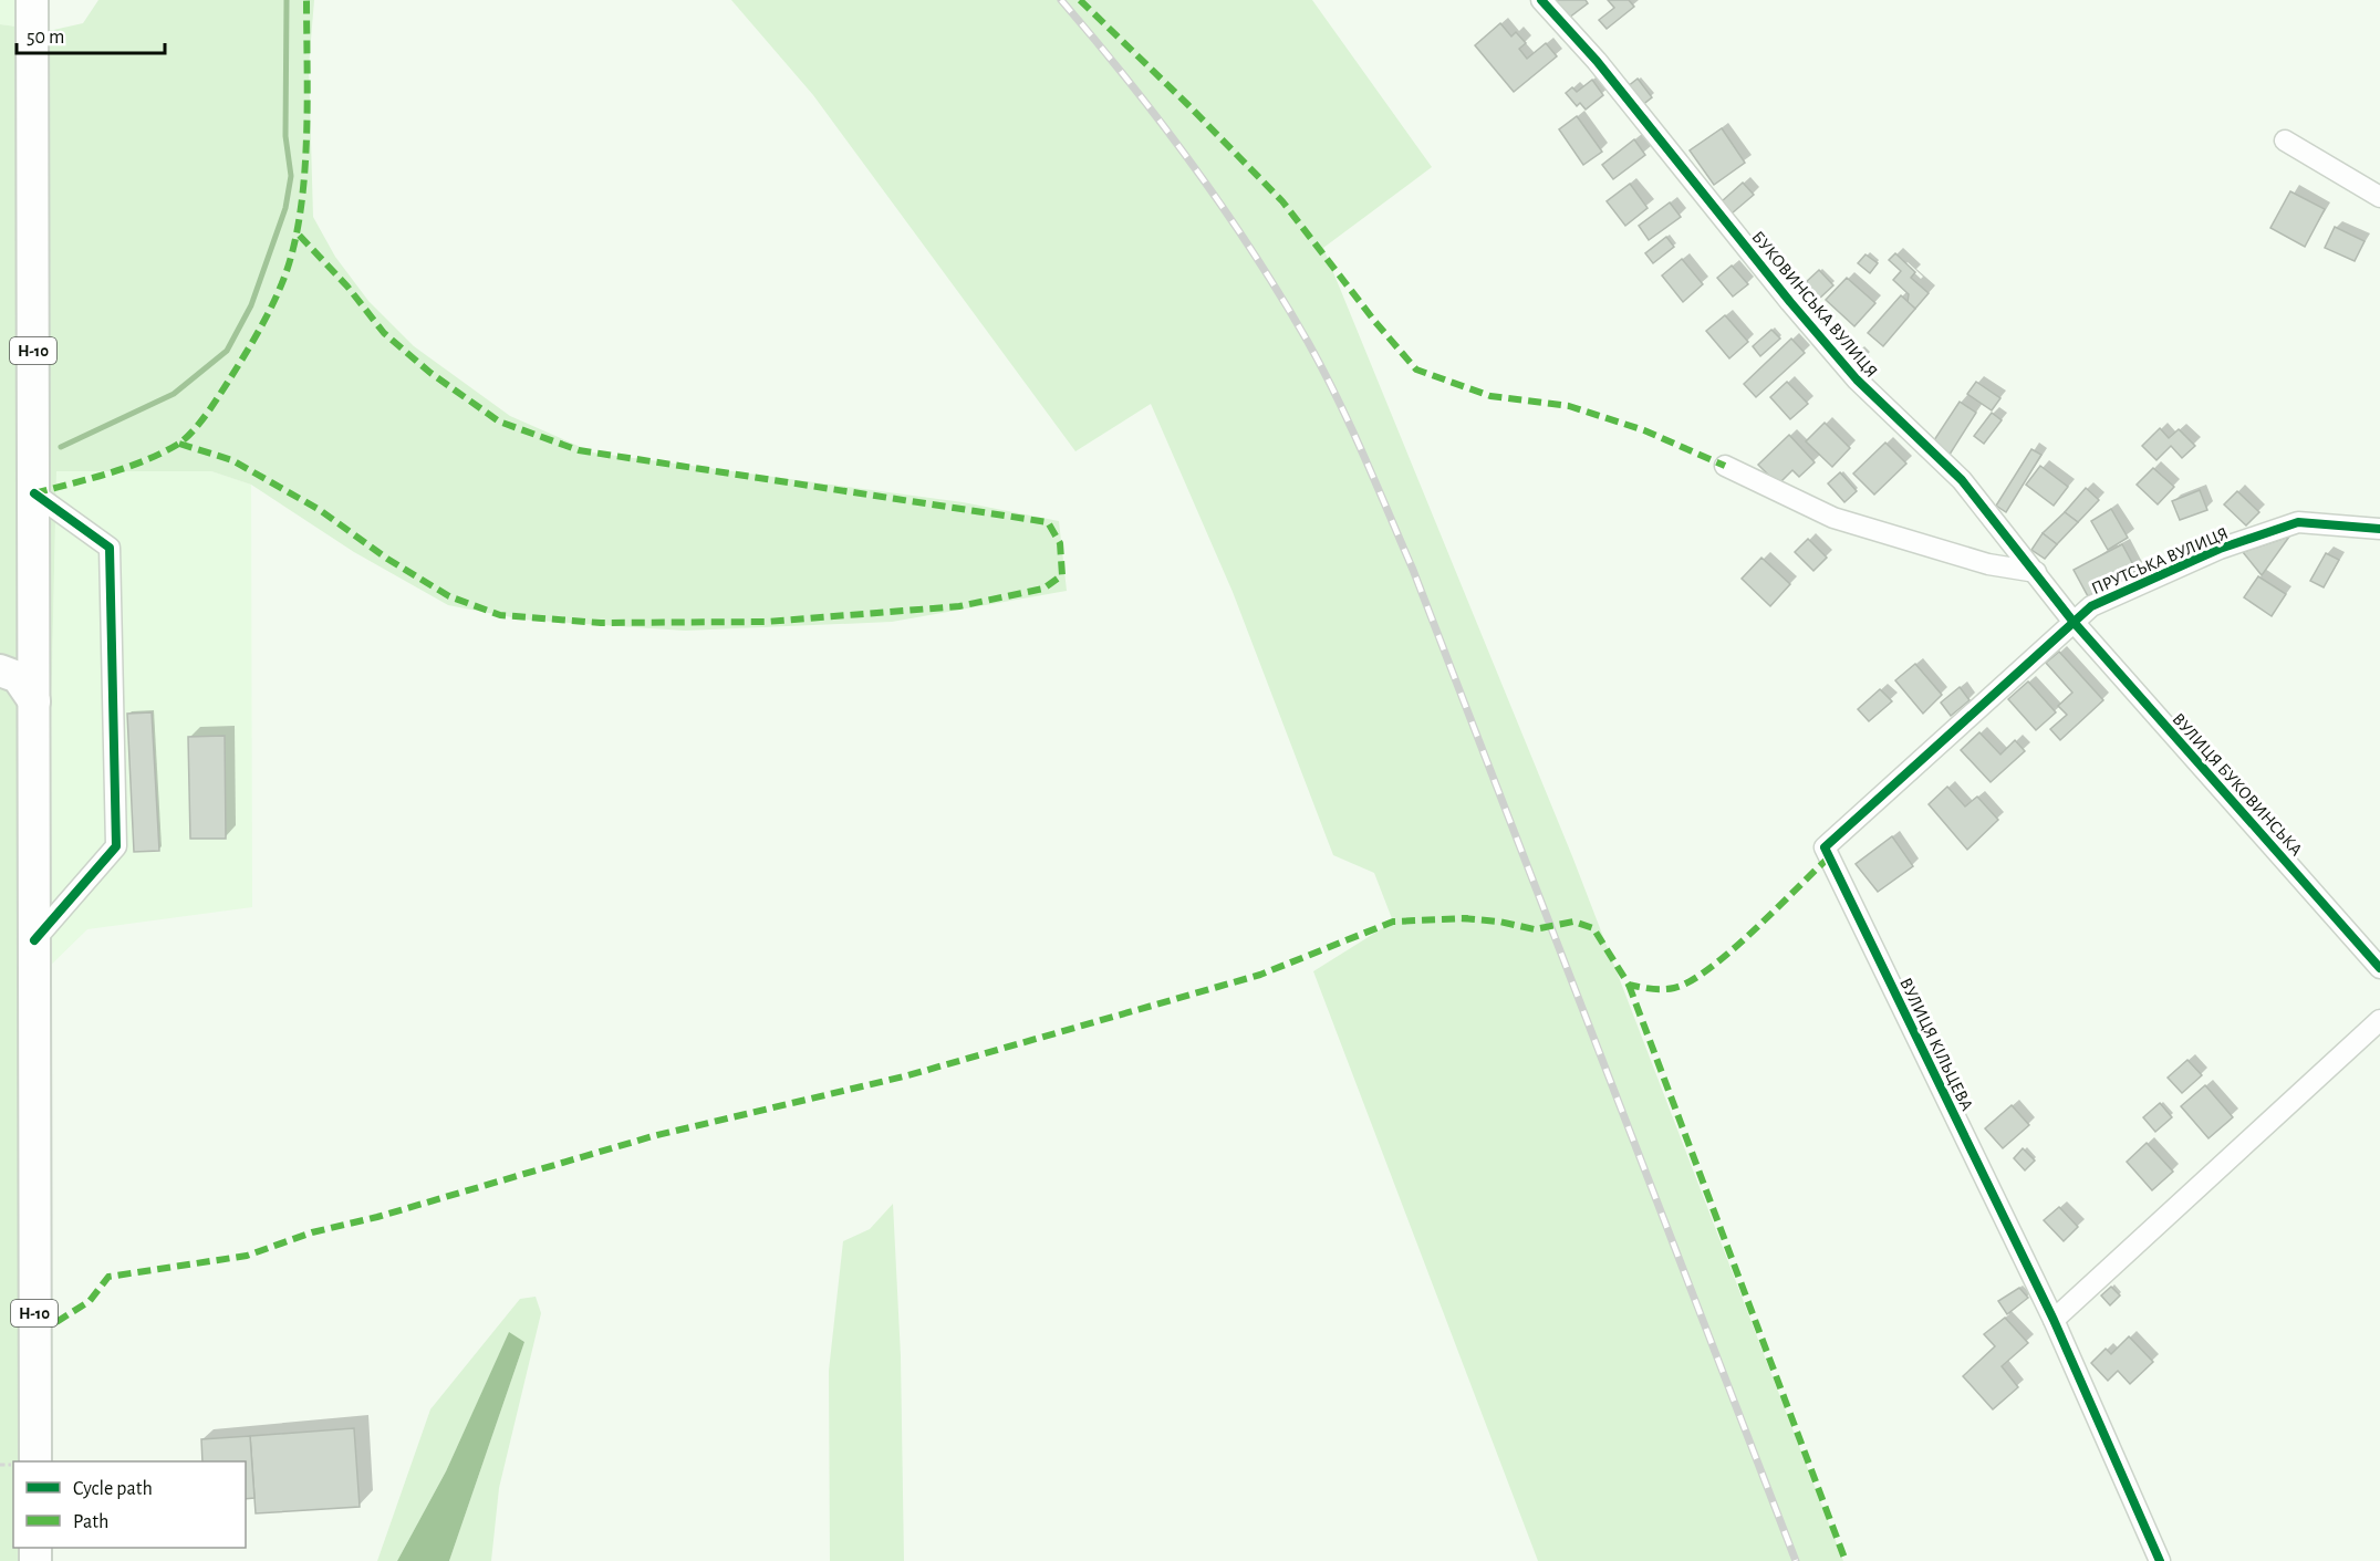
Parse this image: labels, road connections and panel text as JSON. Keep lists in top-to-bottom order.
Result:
{
  "streets": {
    "main road": ["Н-10"],
    "street": [
      "БУКОВИНСЬКА ВУЛИЦЯ",
      "ПРУТСЬКА ВУЛИЦЯ",
      "ВУЛИЦЯ БУКОВИНСЬКА",
      "ВУЛИЦЯ КІЛЬЦЕВА"
    ]
  },
  "crossings": [
    ["БУКОВИНСЬКА ВУЛИЦЯ", "ПРУТСЬКА ВУЛИЦЯ"],
    ["БУКОВИНСЬКА ВУЛИЦЯ", "ВУЛИЦЯ БУКОВИНСЬКА"],
    ["БУКОВИНСЬКА ВУЛИЦЯ", "ВУЛИЦЯ КІЛЬЦЕВА"],
    ["ПРУТСЬКА ВУЛИЦЯ", "ВУЛИЦЯ БУКОВИНСЬКА"],
    ["ПРУТСЬКА ВУЛИЦЯ", "ВУЛИЦЯ КІЛЬЦЕВА"],
    ["ВУЛИЦЯ БУКОВИНСЬКА", "ВУЛИЦЯ КІЛЬЦЕВА"]
  ],
  "legend": ["Cycle path", "Path"],
  "scale_bar": "50 m"
}
